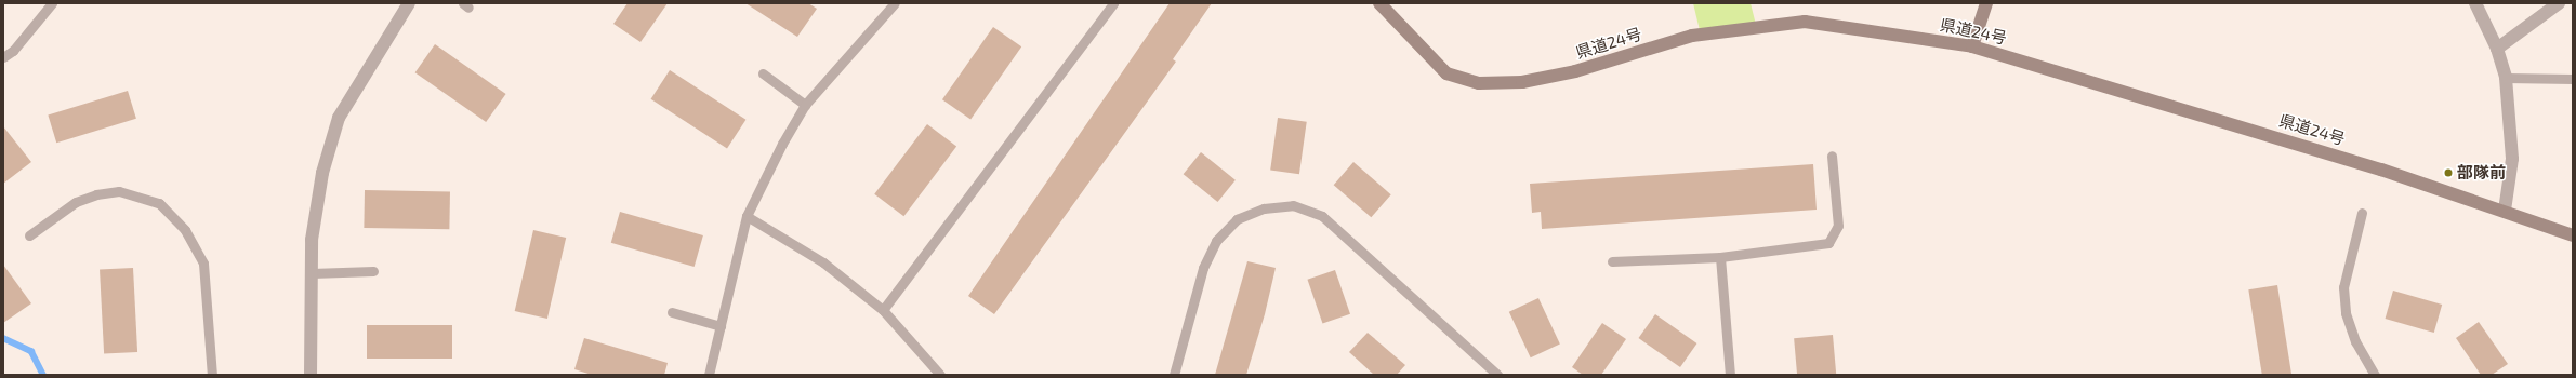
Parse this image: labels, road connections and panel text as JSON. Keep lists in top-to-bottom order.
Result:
{
  "streets": {
    "main road": ["県道24号"]
  },
  "places": ["部隊前"]
}
